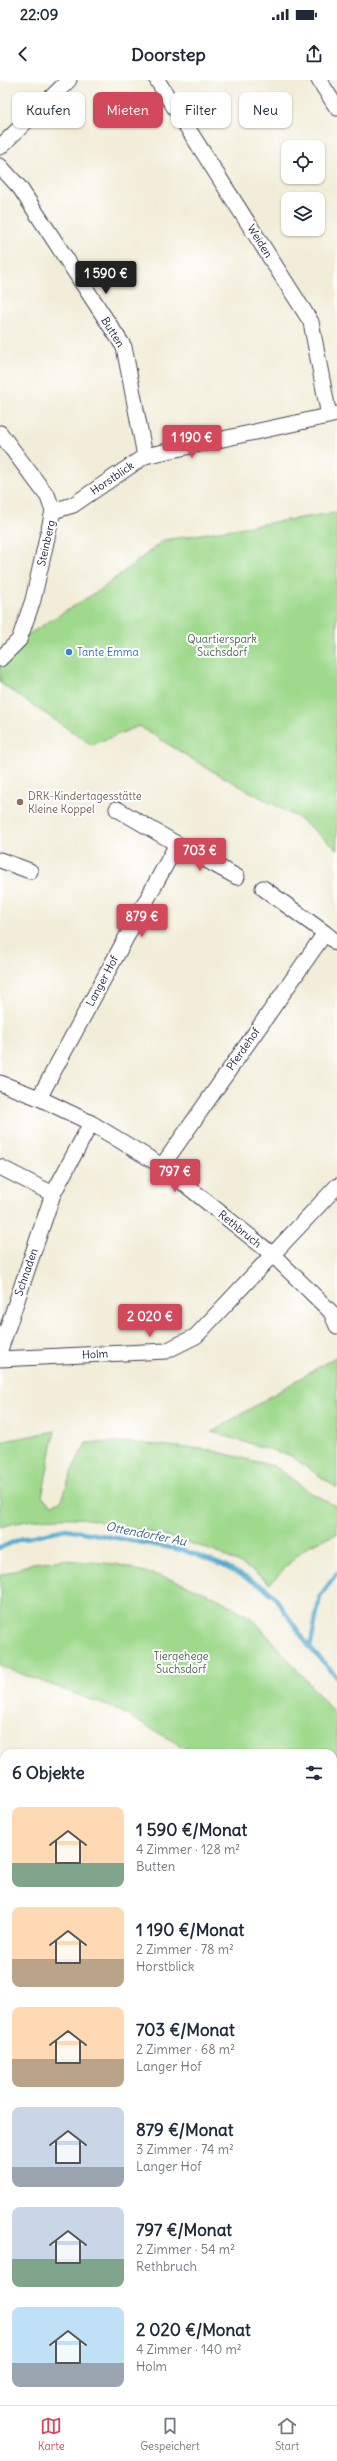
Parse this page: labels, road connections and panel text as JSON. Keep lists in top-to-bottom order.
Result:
{
  "streets": {
    "street": [
      "Weiden",
      "Butten",
      "Horstblick",
      "Steinberg",
      "Langer Hof",
      "Pferdehof",
      "Rethbruch",
      "Schnaden",
      "Holm"
    ]
  },
  "crossings": [
    ["Weiden", "Horstblick"],
    ["Butten", "Horstblick"],
    ["Horstblick", "Steinberg"],
    ["Langer Hof", "Rethbruch"],
    ["Pferdehof", "Rethbruch"],
    ["Rethbruch", "Schnaden"],
    ["Rethbruch", "Holm"]
  ],
  "water": ["Ottendorfer Au"],
  "parks": ["Quartierspark Suchsdorf", "Tiergehege Suchsdorf"],
  "places": ["Tante Emma", "DRK-Kindertagesstätte Kleine Koppel"],
  "page": {
    "status": "22:09",
    "header": "Doorstep",
    "chip": [
      "Kaufen",
      "Mieten",
      "Filter",
      "Neu"
    ],
    "price": [
      "1 590 €",
      "1 190 €",
      "703 €",
      "879 €",
      "797 €",
      "2 020 €"
    ],
    "heading": "6 Objekte",
    "list": [
      {
        "name": "1 590 €/Monat",
        "note": "4 Zimmer · 128 m² · Butten"
      },
      {
        "name": "1 190 €/Monat",
        "note": "2 Zimmer · 78 m² · Horstblick"
      },
      {
        "name": "703 €/Monat",
        "note": "2 Zimmer · 68 m² · Langer Hof"
      },
      {
        "name": "879 €/Monat",
        "note": "3 Zimmer · 74 m² · Langer Hof"
      },
      {
        "name": "797 €/Monat",
        "note": "2 Zimmer · 54 m² · Rethbruch"
      },
      {
        "name": "2 020 €/Monat",
        "note": "4 Zimmer · 140 m² · Holm"
      }
    ],
    "tabs": ["Karte", "Gespeichert", "Start"]
  }
}
